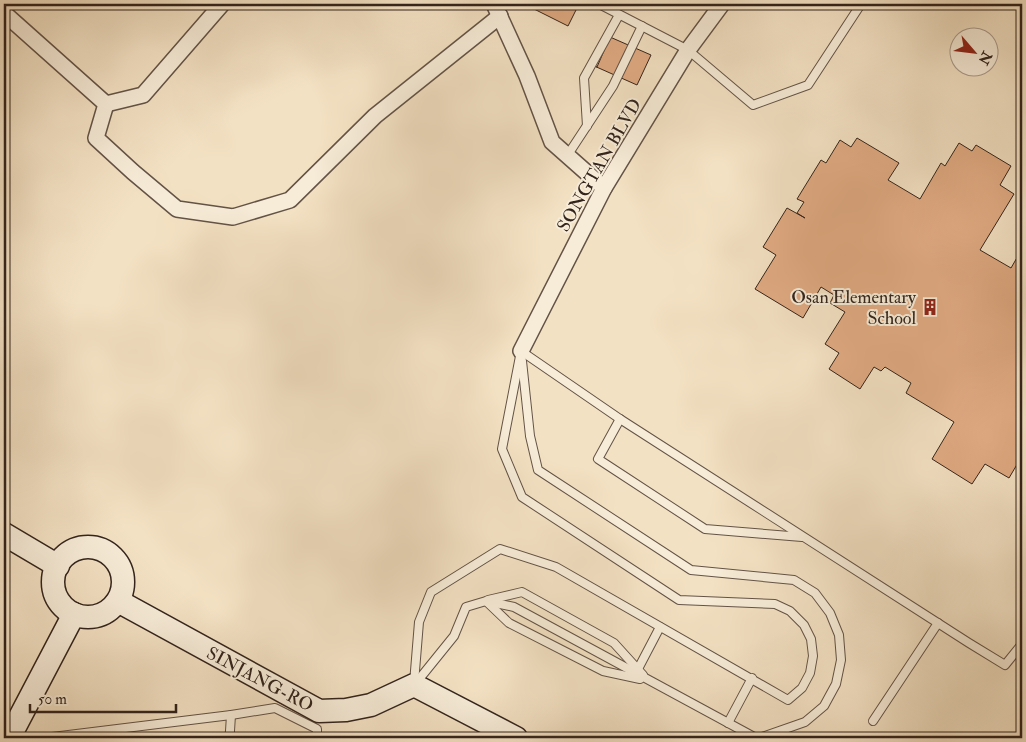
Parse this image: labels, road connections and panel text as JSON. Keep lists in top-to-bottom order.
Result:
{
  "streets": {
    "street": ["SONGTAN BLVD", "SINJANG-RO"]
  },
  "places": {
    "building": ["Osan Elementary School"]
  },
  "scale_bar": "50 m",
  "north": "bottom right"
}
